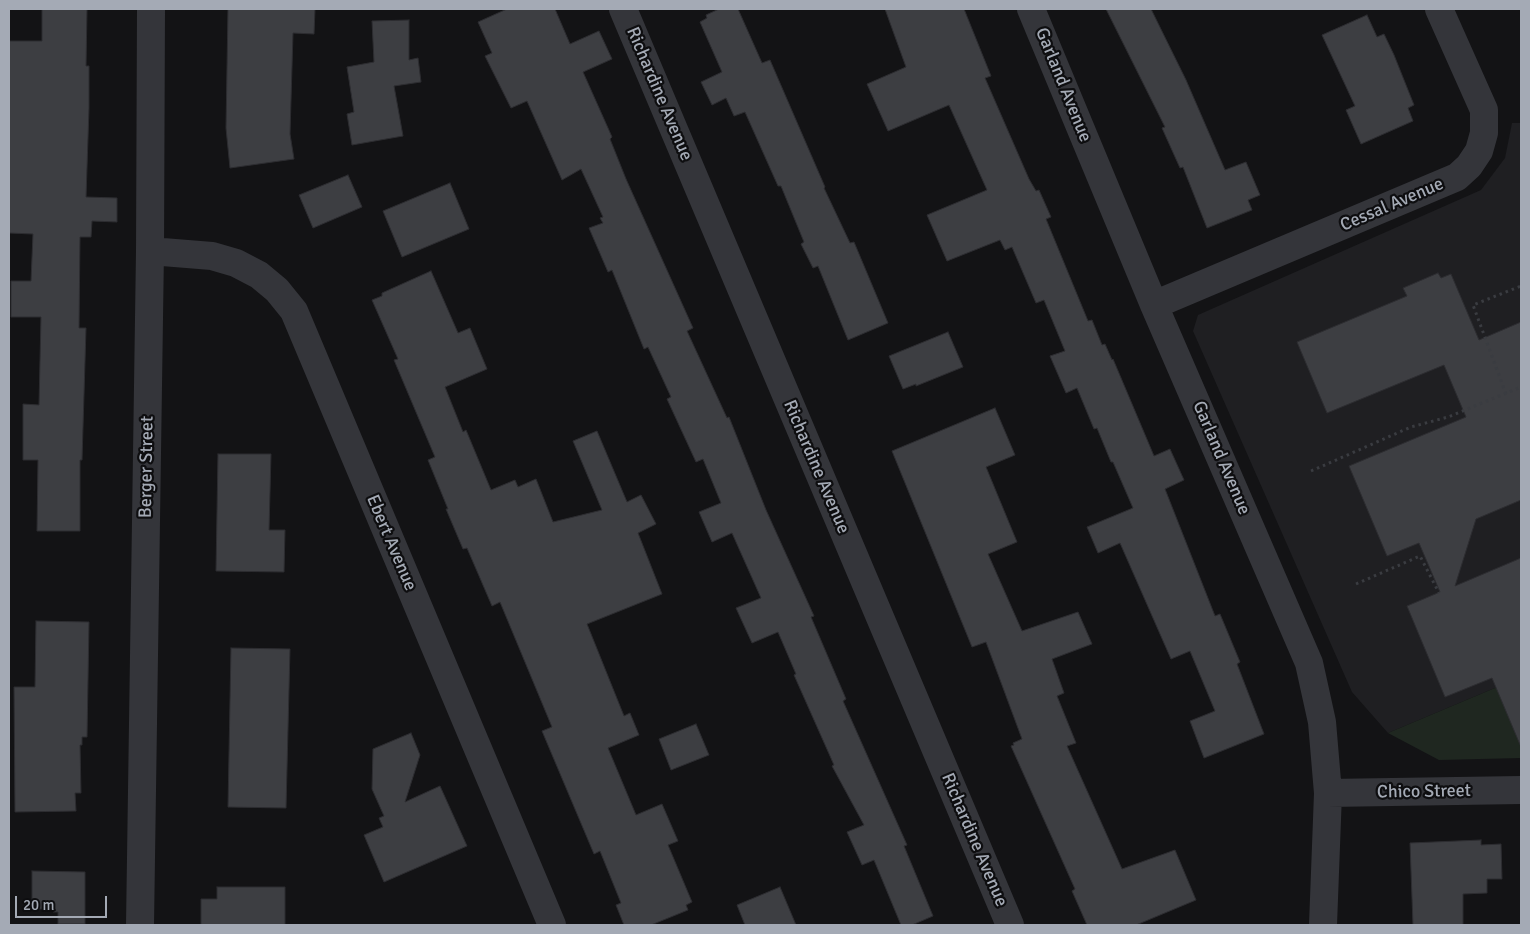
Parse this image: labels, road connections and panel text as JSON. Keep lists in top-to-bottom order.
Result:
{
  "streets": {
    "street": [
      "Garland Avenue",
      "Richardine Avenue",
      "Cessal Avenue",
      "Berger Street",
      "Ebert Avenue",
      "Chico Street"
    ]
  },
  "crossings": [
    ["Garland Avenue", "Cessal Avenue"],
    ["Garland Avenue", "Chico Street"],
    ["Berger Street", "Ebert Avenue"]
  ],
  "scale_bar": "20 m"
}
